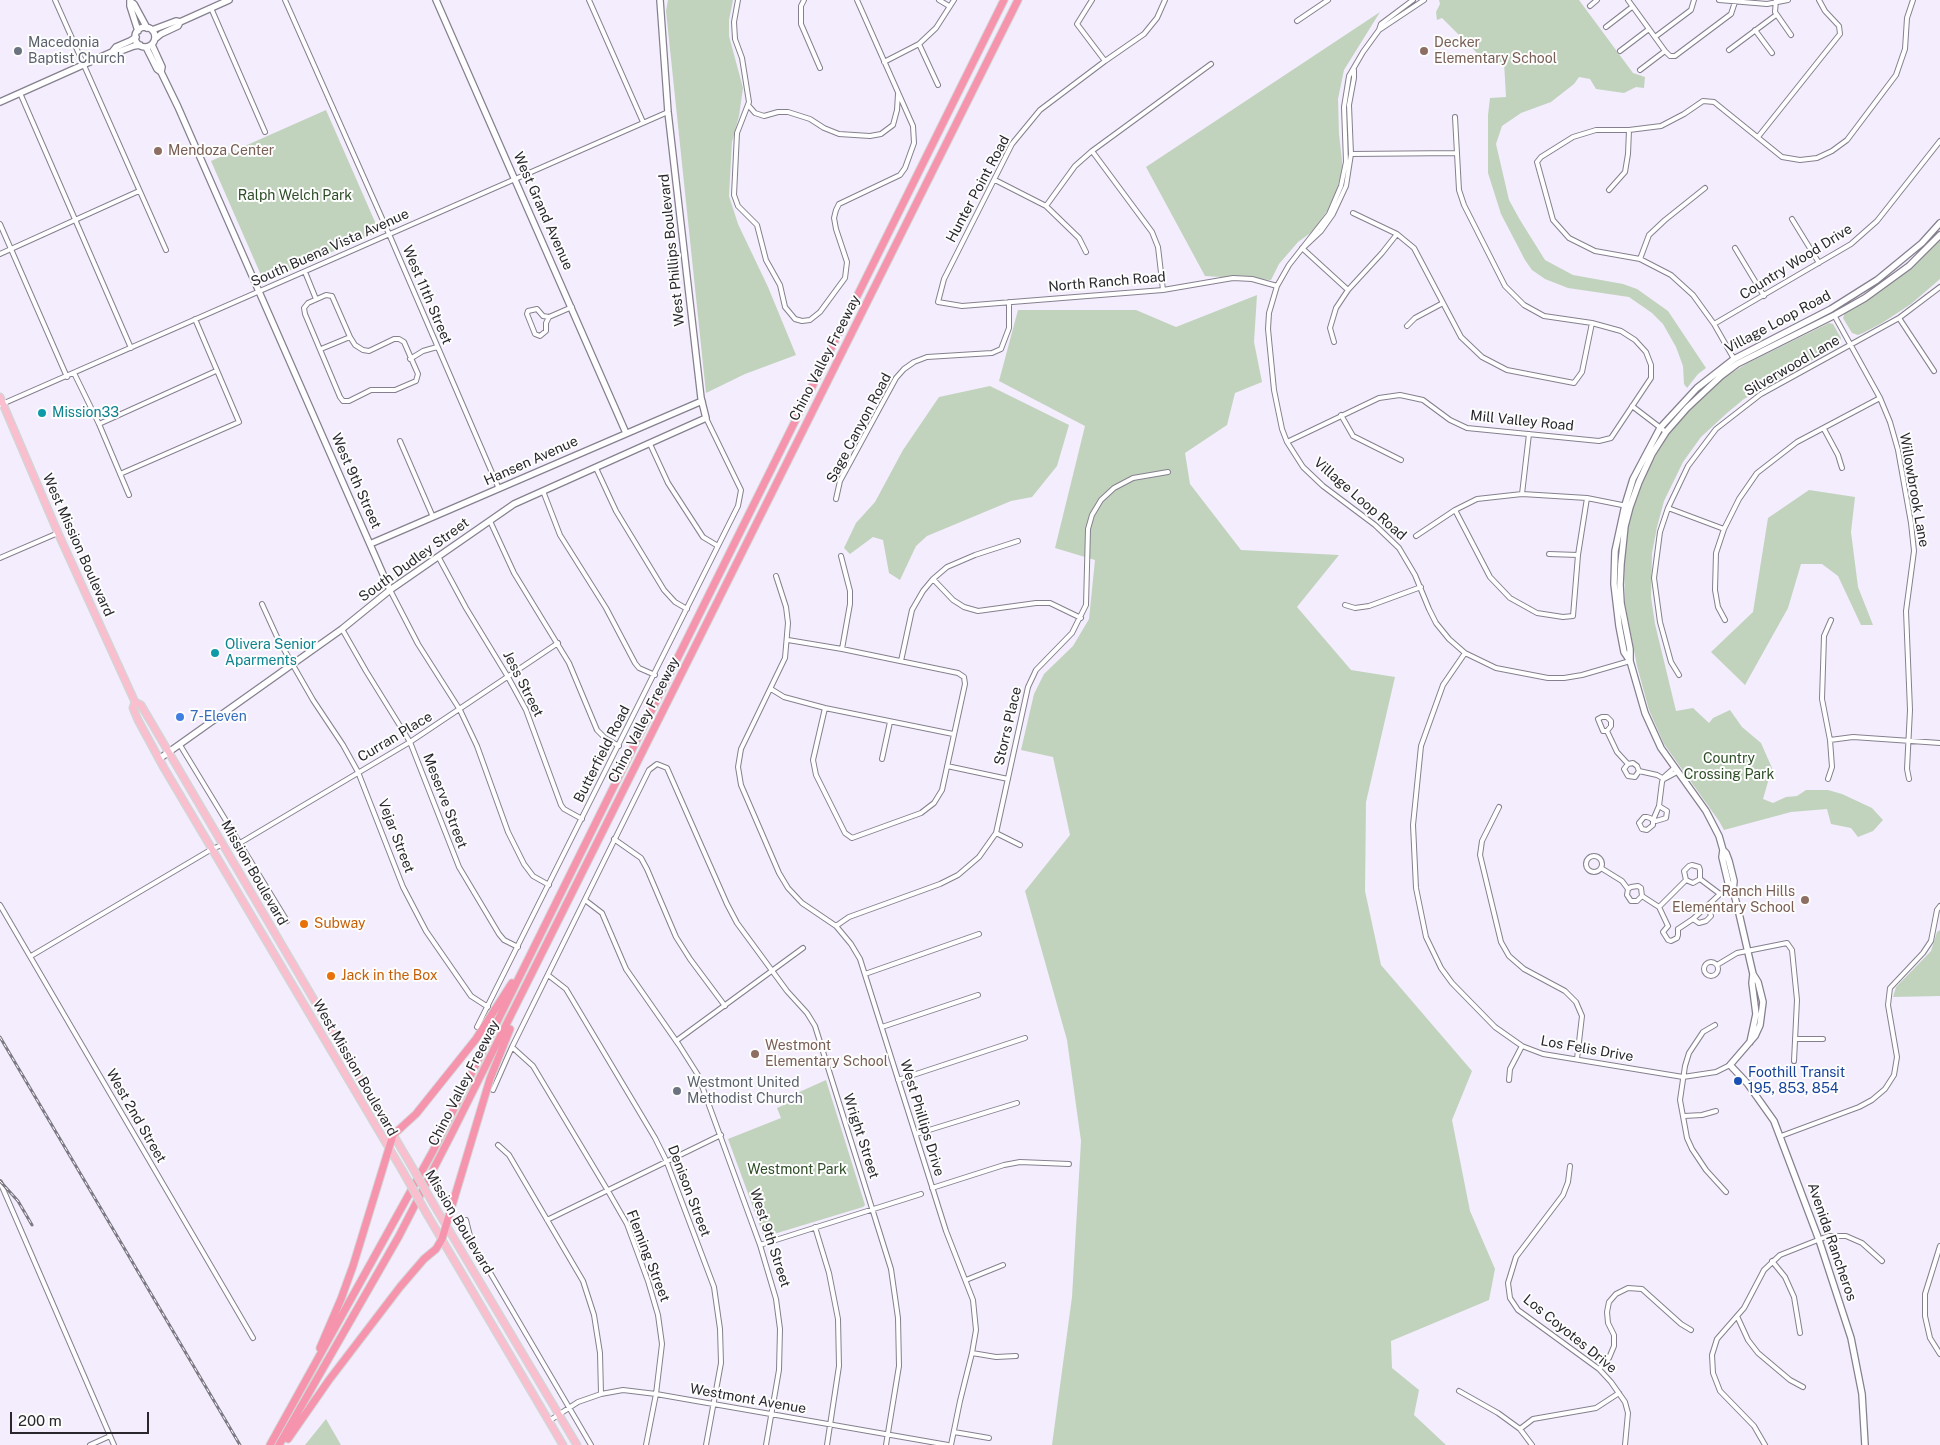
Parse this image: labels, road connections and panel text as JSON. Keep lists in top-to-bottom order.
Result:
{
  "streets": {
    "highway": ["Chino Valley Freeway"],
    "main road": ["West Mission Boulevard", "Mission Boulevard"],
    "street": [
      "Hunter Point Road",
      "West Grand Avenue",
      "South Buena Vista Avenue",
      "West Phillips Boulevard",
      "Country Wood Drive",
      "North Ranch Road",
      "West 11th Street",
      "Village Loop Road",
      "Silverwood Lane",
      "Mill Valley Road",
      "Sage Canyon Road",
      "Hansen Avenue",
      "West 9th Street",
      "Willowbrook Lane",
      "South Dudley Street",
      "Jess Street",
      "Storrs Place",
      "Curran Place",
      "Butterfield Road",
      "Meserve Street",
      "Vejar Street",
      "Los Felis Drive",
      "West 2nd Street",
      "West Phillips Drive",
      "Wright Street",
      "Denison Street",
      "Avenida Rancheros",
      "Fleming Street",
      "Los Coyotes Drive",
      "Westmont Avenue"
    ]
  },
  "crossings": [
    ["Hunter Point Road", "North Ranch Road"],
    ["West Grand Avenue", "South Buena Vista Avenue"],
    ["West Grand Avenue", "Hansen Avenue"],
    ["South Buena Vista Avenue", "West Phillips Boulevard"],
    ["South Buena Vista Avenue", "West 11th Street"],
    ["South Buena Vista Avenue", "West 9th Street"],
    ["South Buena Vista Avenue", "West Mission Boulevard"],
    ["West Phillips Boulevard", "Hansen Avenue"],
    ["West Phillips Boulevard", "South Dudley Street"],
    ["West Phillips Boulevard", "Butterfield Road"],
    ["North Ranch Road", "Village Loop Road"],
    ["North Ranch Road", "Sage Canyon Road"],
    ["West 11th Street", "Hansen Avenue"],
    ["Village Loop Road", "Mill Valley Road"],
    ["Village Loop Road", "Willowbrook Lane"],
    ["Village Loop Road", "Los Felis Drive"],
    ["Silverwood Lane", "Willowbrook Lane"],
    ["Hansen Avenue", "West 9th Street"],
    ["West 9th Street", "South Dudley Street"],
    ["West 9th Street", "Curran Place"],
    ["West 9th Street", "Butterfield Road"],
    ["West 9th Street", "Westmont Avenue"],
    ["West Mission Boulevard", "South Dudley Street"],
    ["West Mission Boulevard", "Mission Boulevard"],
    ["West Mission Boulevard", "Westmont Avenue"],
    ["South Dudley Street", "Jess Street"],
    ["South Dudley Street", "Meserve Street"],
    ["South Dudley Street", "Vejar Street"],
    ["South Dudley Street", "Mission Boulevard"],
    ["Jess Street", "Curran Place"],
    ["Jess Street", "Butterfield Road"],
    ["Storrs Place", "West Phillips Drive"],
    ["Curran Place", "Meserve Street"],
    ["Curran Place", "Vejar Street"],
    ["Butterfield Road", "Meserve Street"],
    ["Butterfield Road", "Vejar Street"],
    ["Mission Boulevard", "Westmont Avenue"],
    ["Los Felis Drive", "Avenida Rancheros"],
    ["West Phillips Drive", "Westmont Avenue"],
    ["Wright Street", "Westmont Avenue"],
    ["Denison Street", "Westmont Avenue"],
    ["Fleming Street", "Westmont Avenue"]
  ],
  "parks": ["Ralph Welch Park", "Country Crossing Park", "Westmont Park"],
  "places": [
    "Macedonia Baptist Church",
    "Decker Elementary School",
    "Mendoza Center",
    "Mission33",
    "Olivera Senior Aparments",
    "7-Eleven",
    "Ranch Hills Elementary School",
    "Subway",
    "Jack in the Box",
    "Westmont Elementary School",
    "Foothill Transit 195, 853, 854",
    "Westmont United Methodist Church"
  ],
  "scale_bar": "200 m"
}
